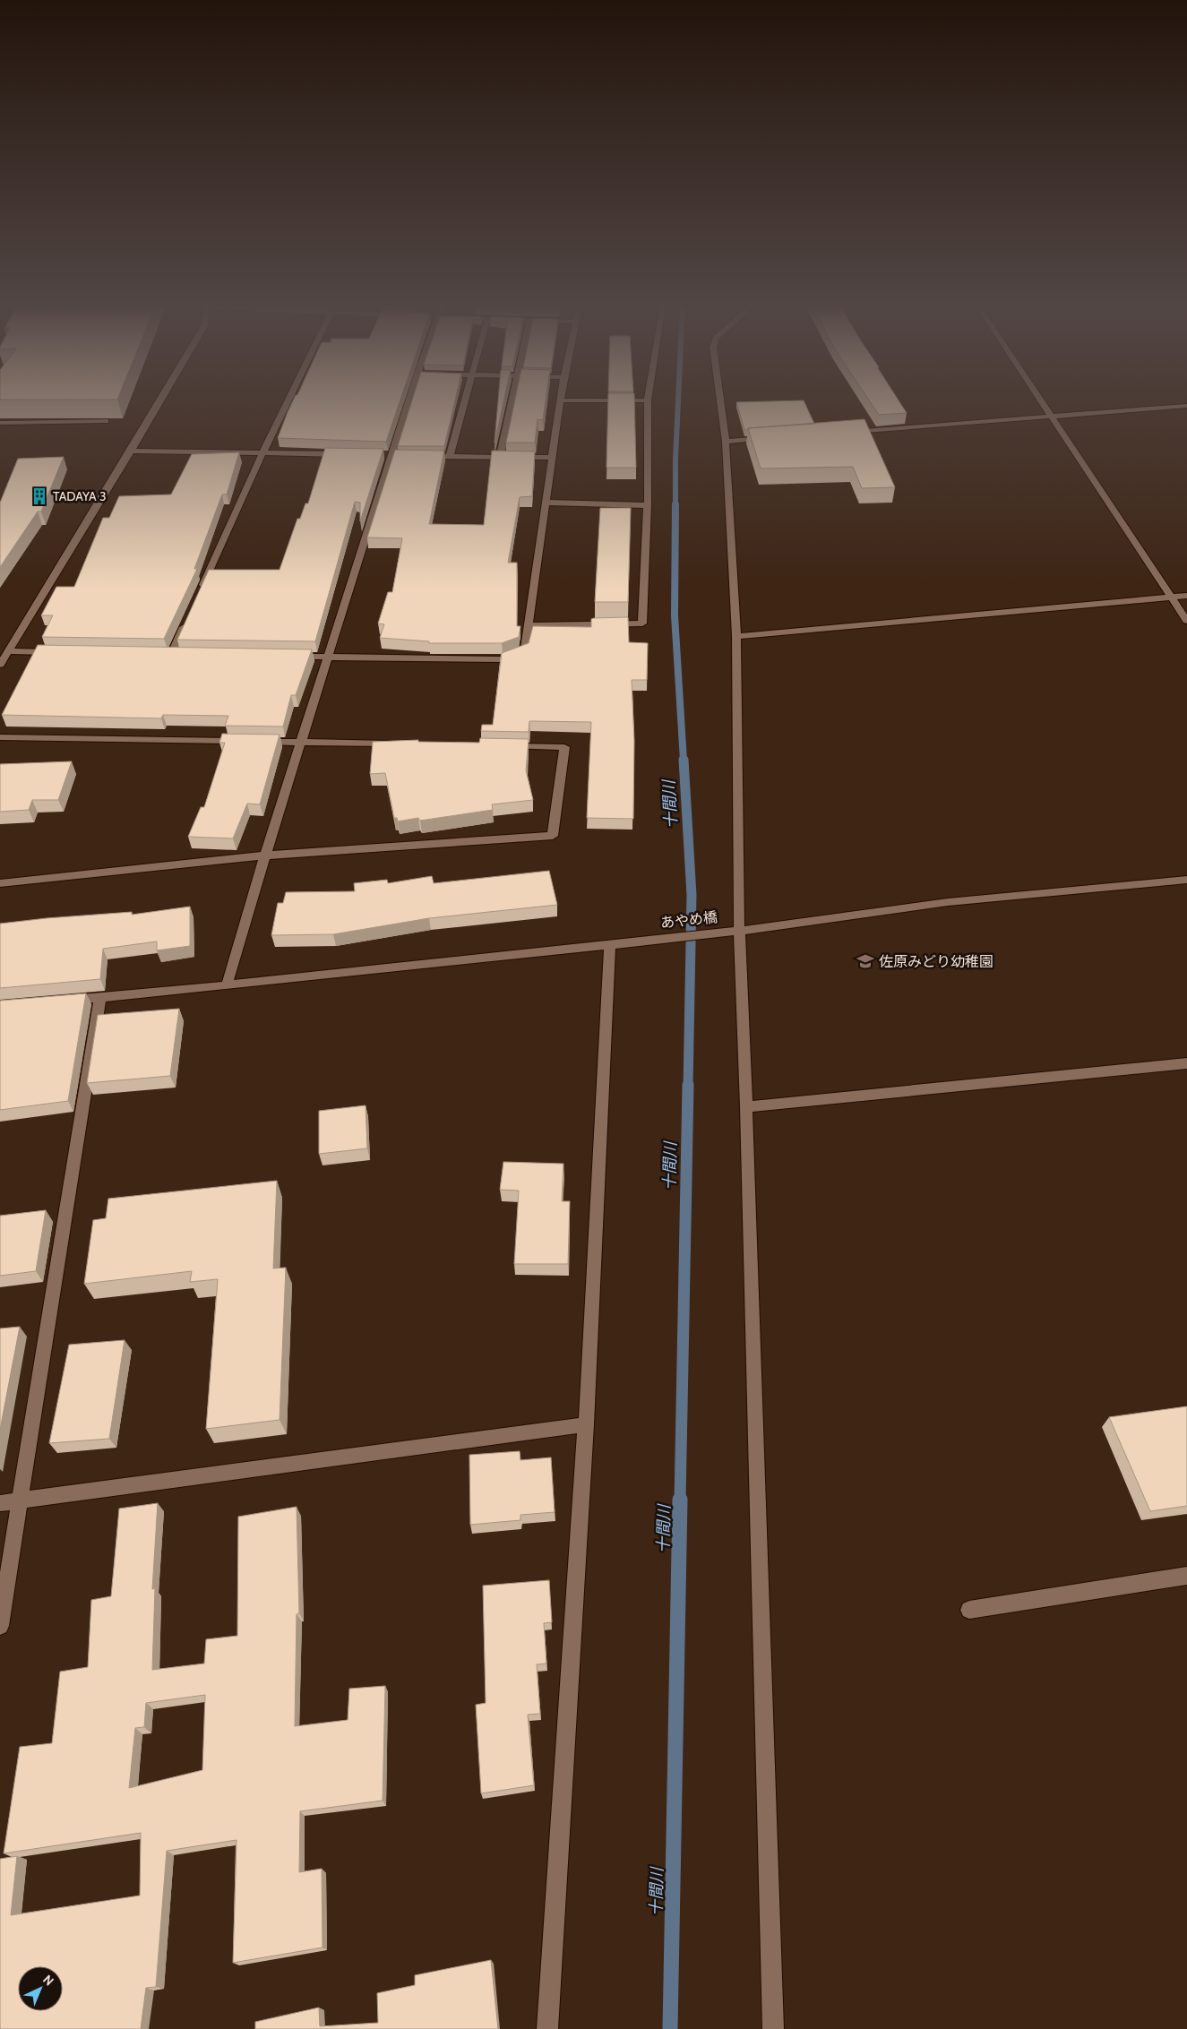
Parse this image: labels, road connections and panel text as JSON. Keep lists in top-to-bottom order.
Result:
{
  "streets": {
    "street": ["あやめ橋"]
  },
  "water": ["十間川"],
  "places": {
    "building": ["TADAYA 3"],
    "school or university": ["佐原みどり幼稚園"]
  },
  "north": "top right"
}
